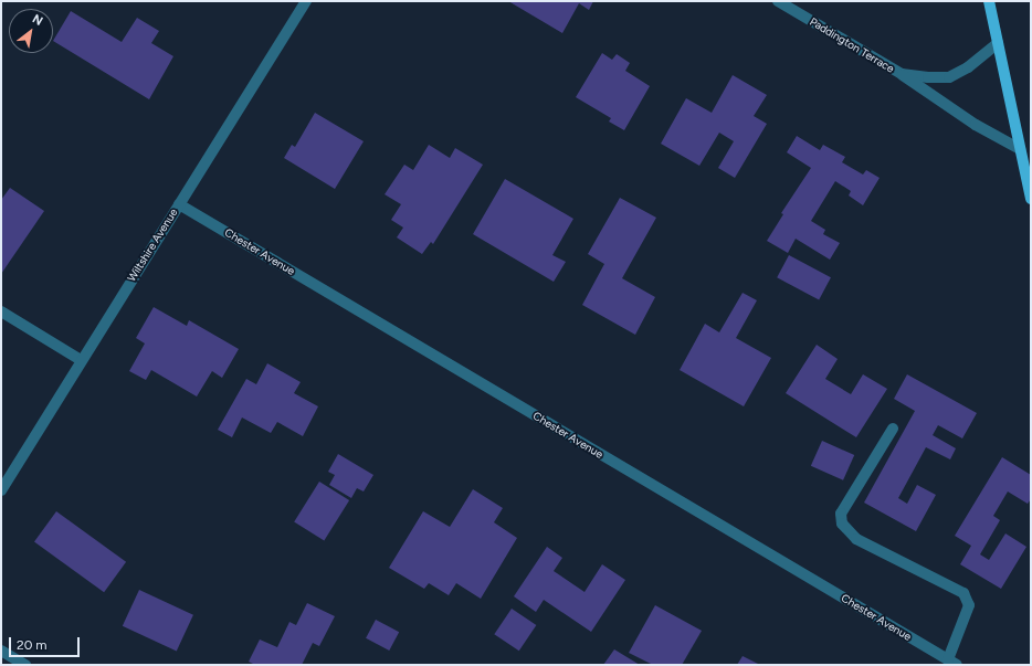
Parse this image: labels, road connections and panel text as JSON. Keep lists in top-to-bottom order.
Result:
{
  "streets": {
    "street": ["Paddington Terrace", "Wiltshire Avenue", "Chester Avenue"]
  },
  "crossings": [
    ["Wiltshire Avenue", "Chester Avenue"]
  ],
  "scale_bar": "20 m",
  "north": "top right"
}
